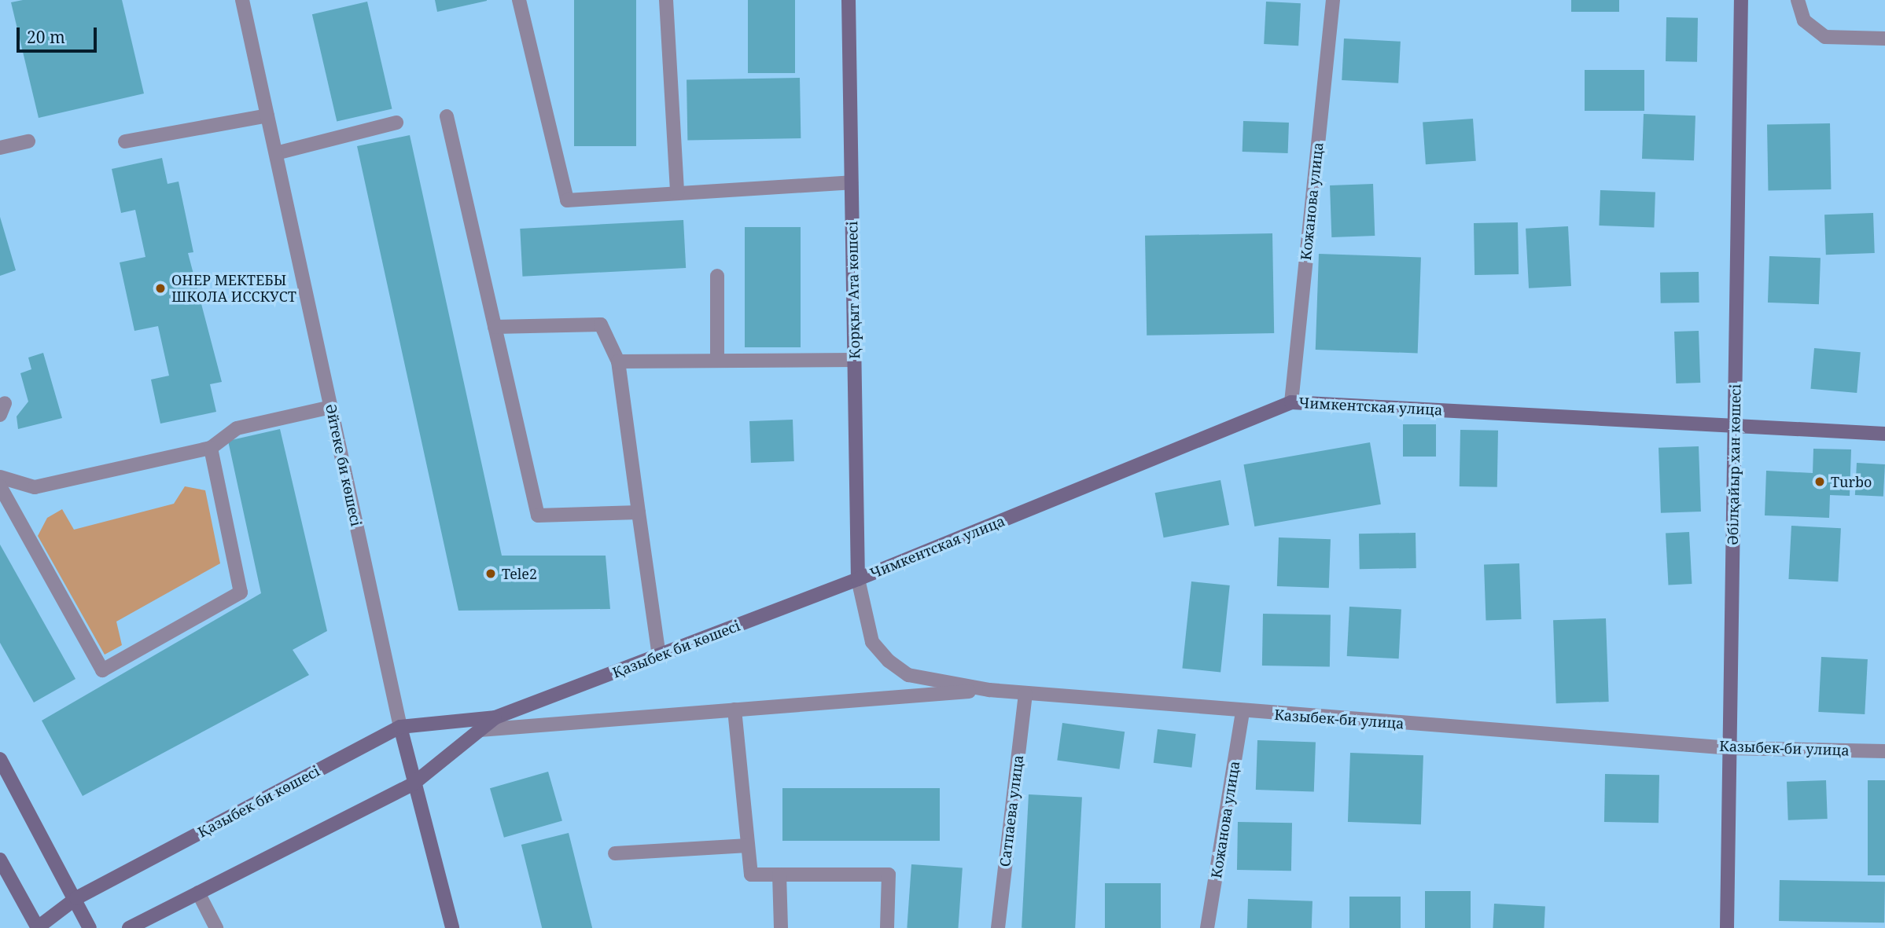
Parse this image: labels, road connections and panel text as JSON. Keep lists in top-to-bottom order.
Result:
{
  "streets": {
    "street": [
      "Кожанова улица",
      "Қорқыт Ата көшесі",
      "Чимкентская улица",
      "Әбілқайыр хан көшесі",
      "Әйтеке би көшесі",
      "Қазыбек би көшесі",
      "Казыбек-би улица",
      "Сатпаева улица"
    ]
  },
  "crossings": [
    ["Кожанова улица", "Чимкентская улица"],
    ["Кожанова улица", "Казыбек-би улица"],
    ["Қорқыт Ата көшесі", "Чимкентская улица"],
    ["Қорқыт Ата көшесі", "Қазыбек би көшесі"],
    ["Қорқыт Ата көшесі", "Казыбек-би улица"],
    ["Чимкентская улица", "Әбілқайыр хан көшесі"],
    ["Чимкентская улица", "Қазыбек би көшесі"],
    ["Чимкентская улица", "Казыбек-би улица"],
    ["Әбілқайыр хан көшесі", "Казыбек-би улица"],
    ["Әйтеке би көшесі", "Қазыбек би көшесі"],
    ["Қазыбек би көшесі", "Казыбек-би улица"],
    ["Казыбек-би улица", "Сатпаева улица"]
  ],
  "places": ["ОНЕР МЕКТЕБЫ ШКОЛА ИССКУСТ", "Turbo", "Tele2"],
  "scale_bar": "20 m"
}
